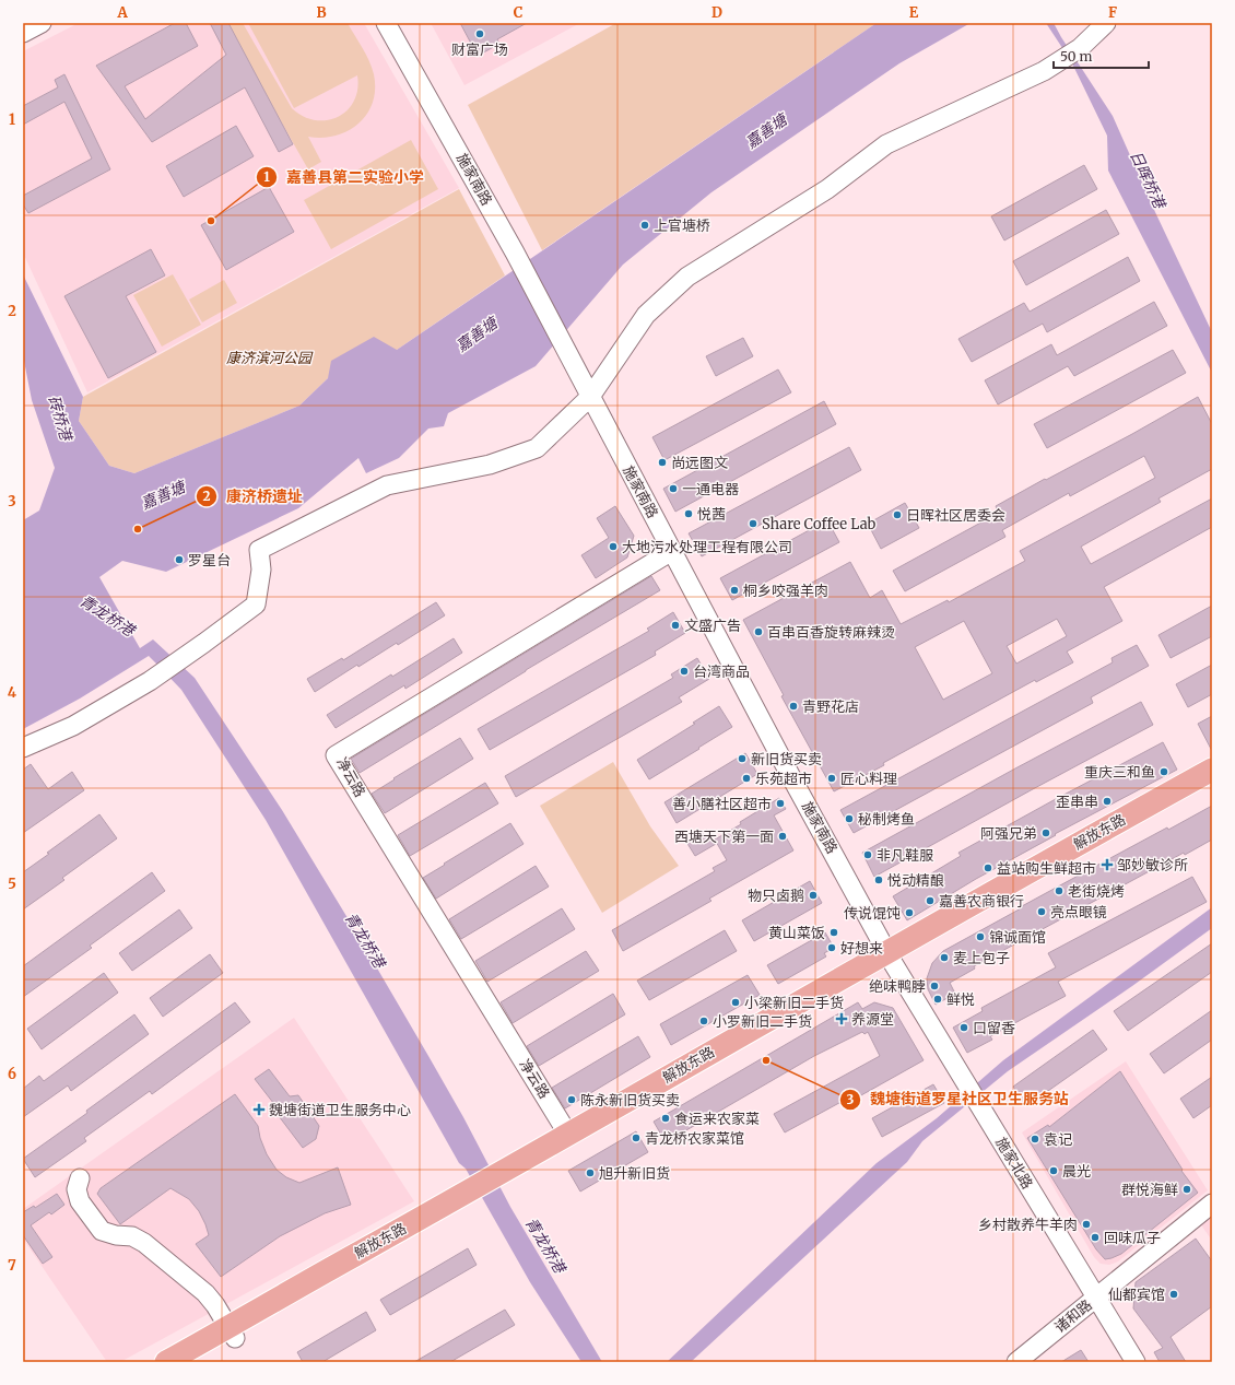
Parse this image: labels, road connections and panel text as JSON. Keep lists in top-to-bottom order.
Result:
{
  "streets": {
    "main road": ["解放东路"],
    "street": [
      "施家南路",
      "净云路",
      "施家北路",
      "诸和路"
    ]
  },
  "crossings": [
    ["施家南路", "净云路"],
    ["施家南路", "解放东路"],
    ["施家南路", "施家北路"],
    ["净云路", "解放东路"],
    ["解放东路", "施家北路"],
    ["施家北路", "诸和路"]
  ],
  "water": [
    "嘉善塘",
    "日晖桥港",
    "砖桥港",
    "青龙桥港"
  ],
  "parks": ["康济滨河公园"],
  "places": {
    "other": [
      "财富广场",
      "嘉善县第二实验小学",
      "上官塘桥",
      "尚远图文",
      "一通电器",
      "悦茜",
      "日晖社区居委会",
      "Share Coffee Lab",
      "康济桥遗址",
      "大地污水处理工程有限公司",
      "罗星台",
      "桐乡咬强羊肉",
      "文盛广告",
      "百串百香旋转麻辣烫",
      "台湾商品",
      "青野花店",
      "新旧货买卖",
      "重庆三和鱼",
      "乐苑超市",
      "匠心料理",
      "歪串串",
      "善小膳社区超市",
      "秘制烤鱼",
      "阿强兄弟",
      "西塘天下第一面",
      "非凡鞋服",
      "益站购生鲜超市",
      "悦动精酿",
      "老街烧烤",
      "物只卤鹅",
      "嘉善农商银行",
      "亮点眼镜",
      "传说馄饨",
      "黄山菜饭",
      "锦诚面馆",
      "好想来",
      "麦上包子",
      "绝味鸭脖",
      "鲜悦",
      "小梁新旧二手货",
      "小罗新旧二手货",
      "口留香",
      "魏塘街道罗星社区卫生服务站",
      "陈永新旧货买卖",
      "食运来农家菜",
      "青龙桥农家菜馆",
      "袁记",
      "晨光",
      "旭升新旧货",
      "群悦海鲜",
      "乡村散养牛羊肉",
      "回味瓜子",
      "仙都宾馆"
    ],
    "health": ["邹妙敏诊所", "养源堂", "魏塘街道卫生服务中心"]
  },
  "scale_bar": "50 m",
  "grid": {
    "columns": [
      "A",
      "B",
      "C",
      "D",
      "E",
      "F"
    ],
    "rows": [
      "1",
      "2",
      "3",
      "4",
      "5",
      "6",
      "7"
    ]
  }
}
